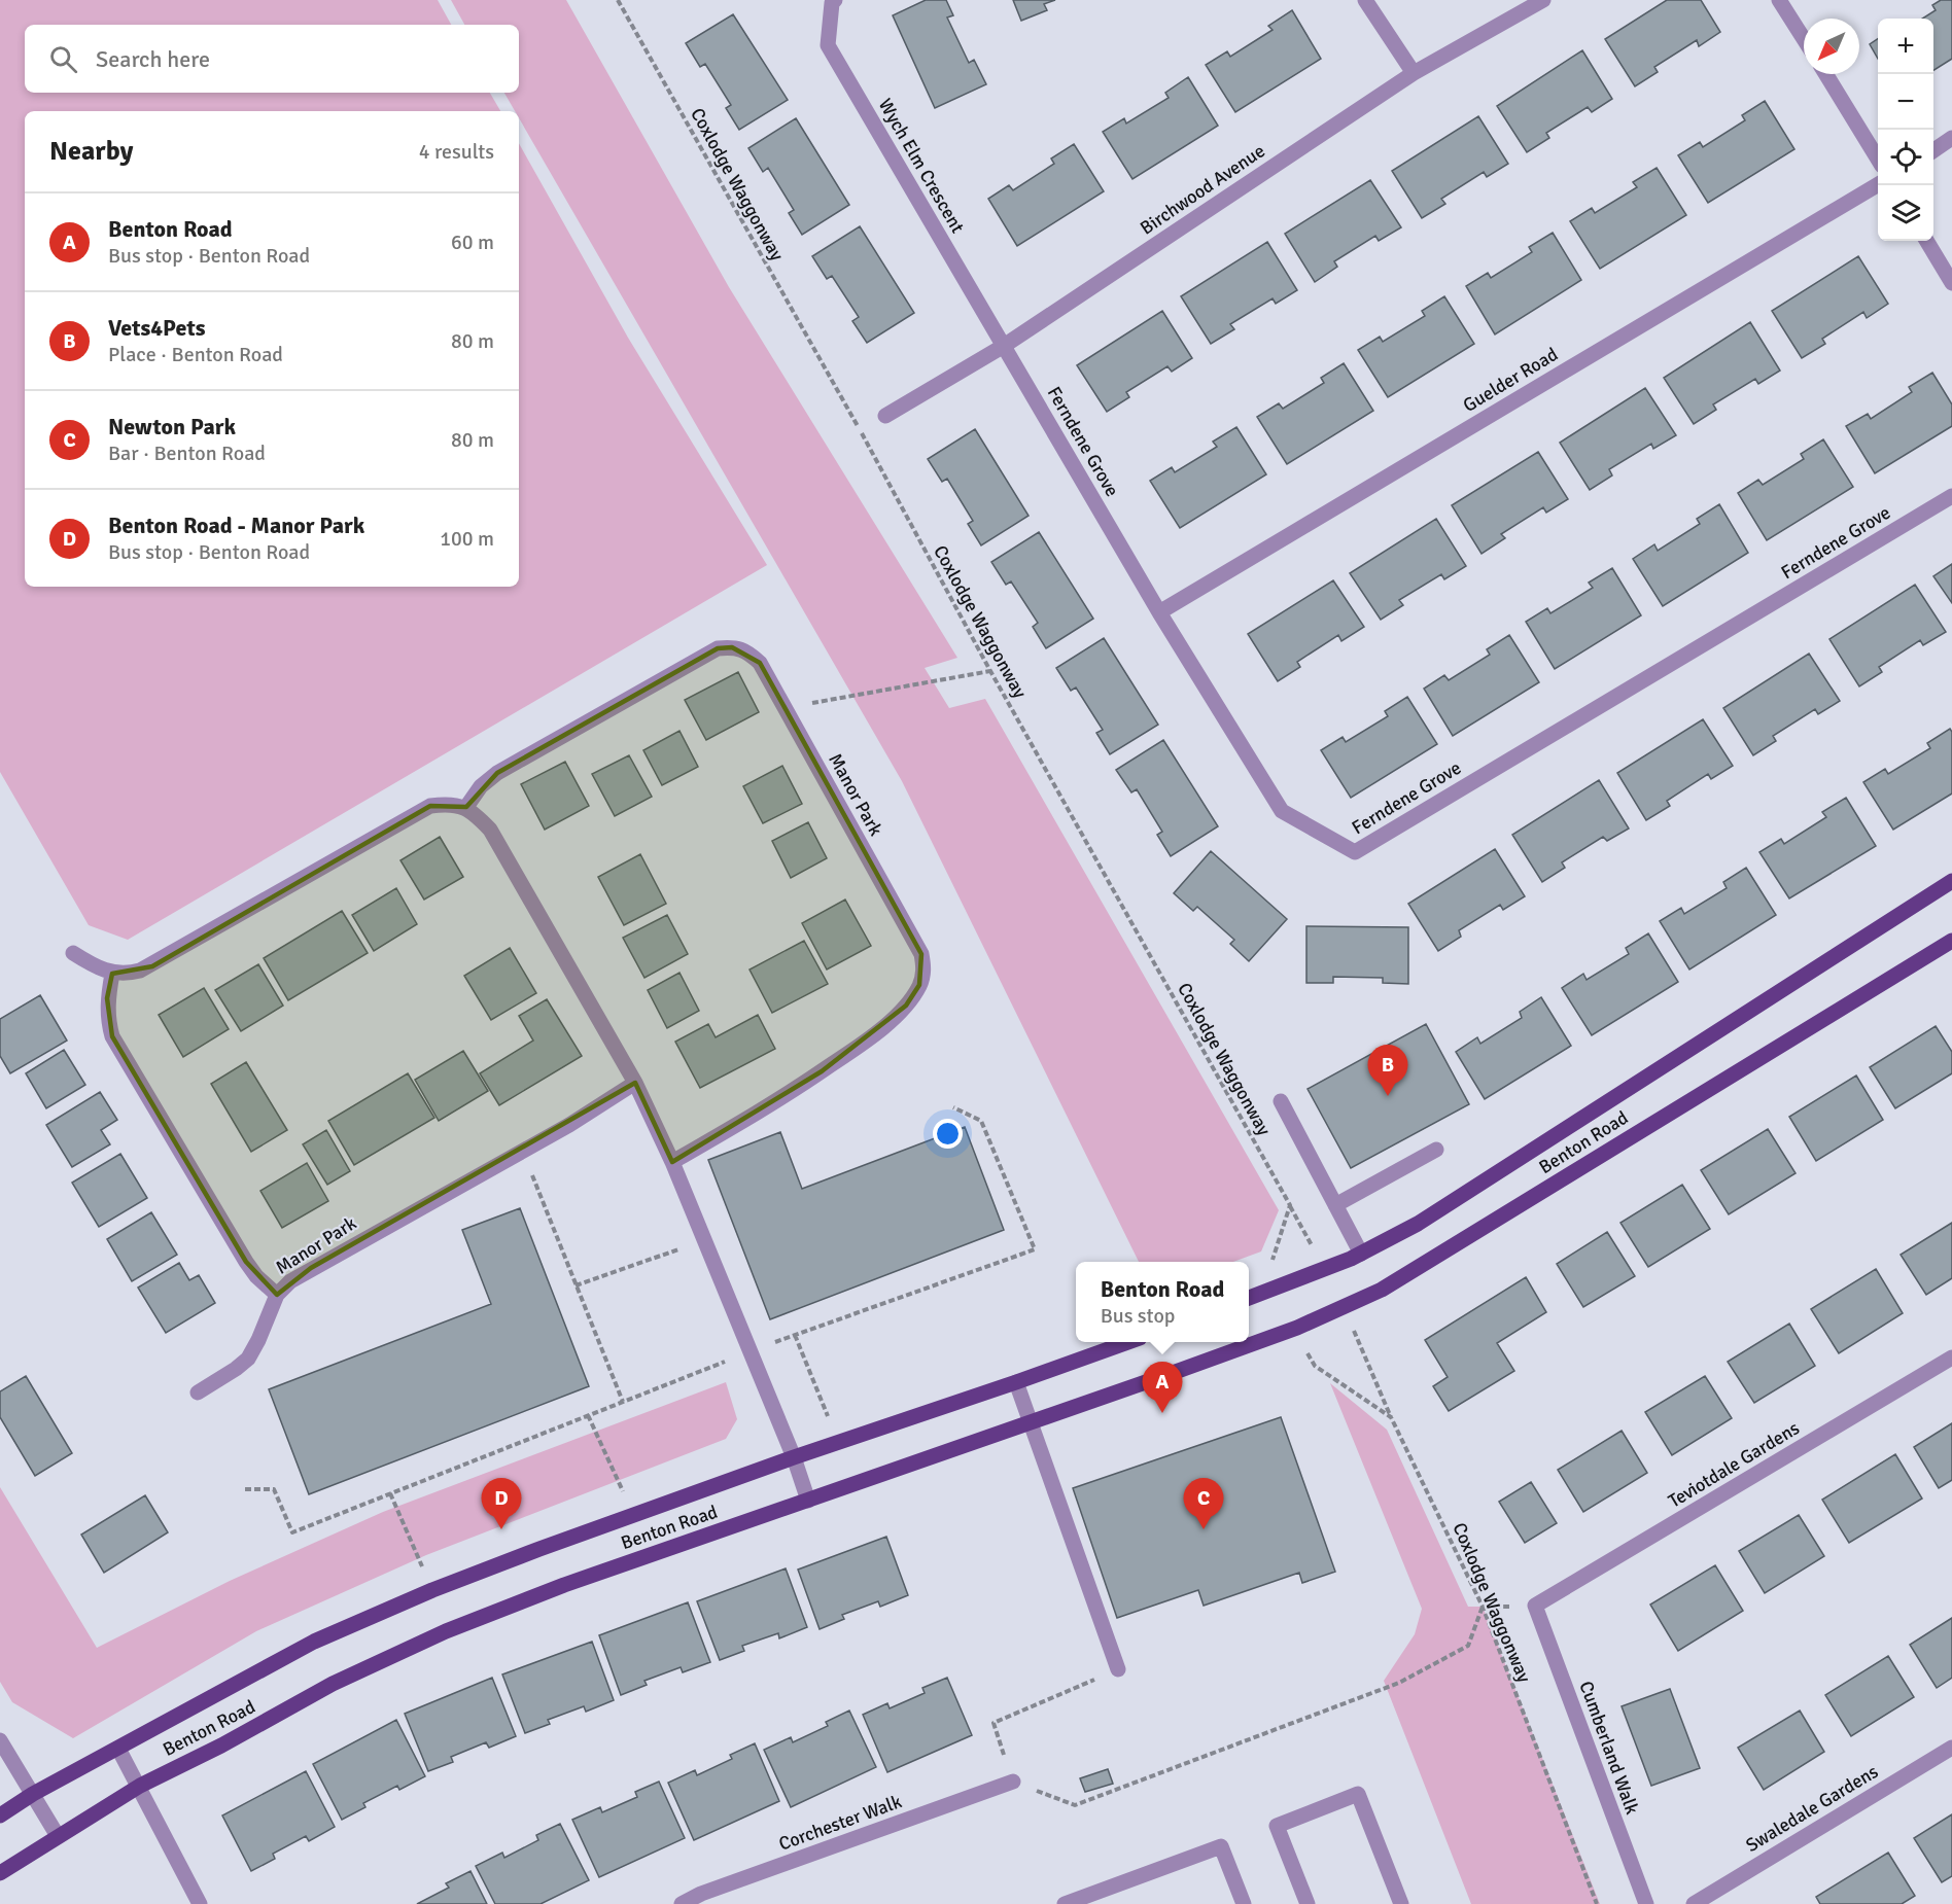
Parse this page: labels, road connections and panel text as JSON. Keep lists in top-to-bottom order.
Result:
{
  "streets": {
    "main road": ["Benton Road"],
    "street": [
      "Wych Elm Crescent",
      "Birchwood Avenue",
      "Guelder Road",
      "Ferndene Grove",
      "Manor Park",
      "Teviotdale Gardens",
      "Cumberland Walk",
      "Swaledale Gardens",
      "Corchester Walk"
    ],
    "path": ["Coxlodge Waggonway"]
  },
  "crossings": [
    ["Wych Elm Crescent", "Birchwood Avenue"],
    ["Wych Elm Crescent", "Ferndene Grove"],
    ["Coxlodge Waggonway", "Benton Road"],
    ["Birchwood Avenue", "Ferndene Grove"],
    ["Guelder Road", "Ferndene Grove"],
    ["Teviotdale Gardens", "Cumberland Walk"]
  ],
  "north": "bottom left",
  "page": {
    "map_buttons": ["+", "−"],
    "search": "Search here",
    "heading": ["Nearby", "4 results"],
    "list": [
      {
        "mark": "A",
        "name": "Benton Road",
        "note": "Bus stop · Benton Road",
        "value": "60 m"
      },
      {
        "mark": "B",
        "name": "Vets4Pets",
        "note": "Place · Benton Road",
        "value": "80 m"
      },
      {
        "mark": "C",
        "name": "Newton Park",
        "note": "Bar · Benton Road",
        "value": "80 m"
      },
      {
        "mark": "D",
        "name": "Benton Road - Manor Park",
        "note": "Bus stop · Benton Road",
        "value": "100 m"
      }
    ],
    "pins": [
      "B",
      "A",
      "C",
      "D"
    ],
    "popup": ["Benton Road", "Bus stop"]
  }
}
